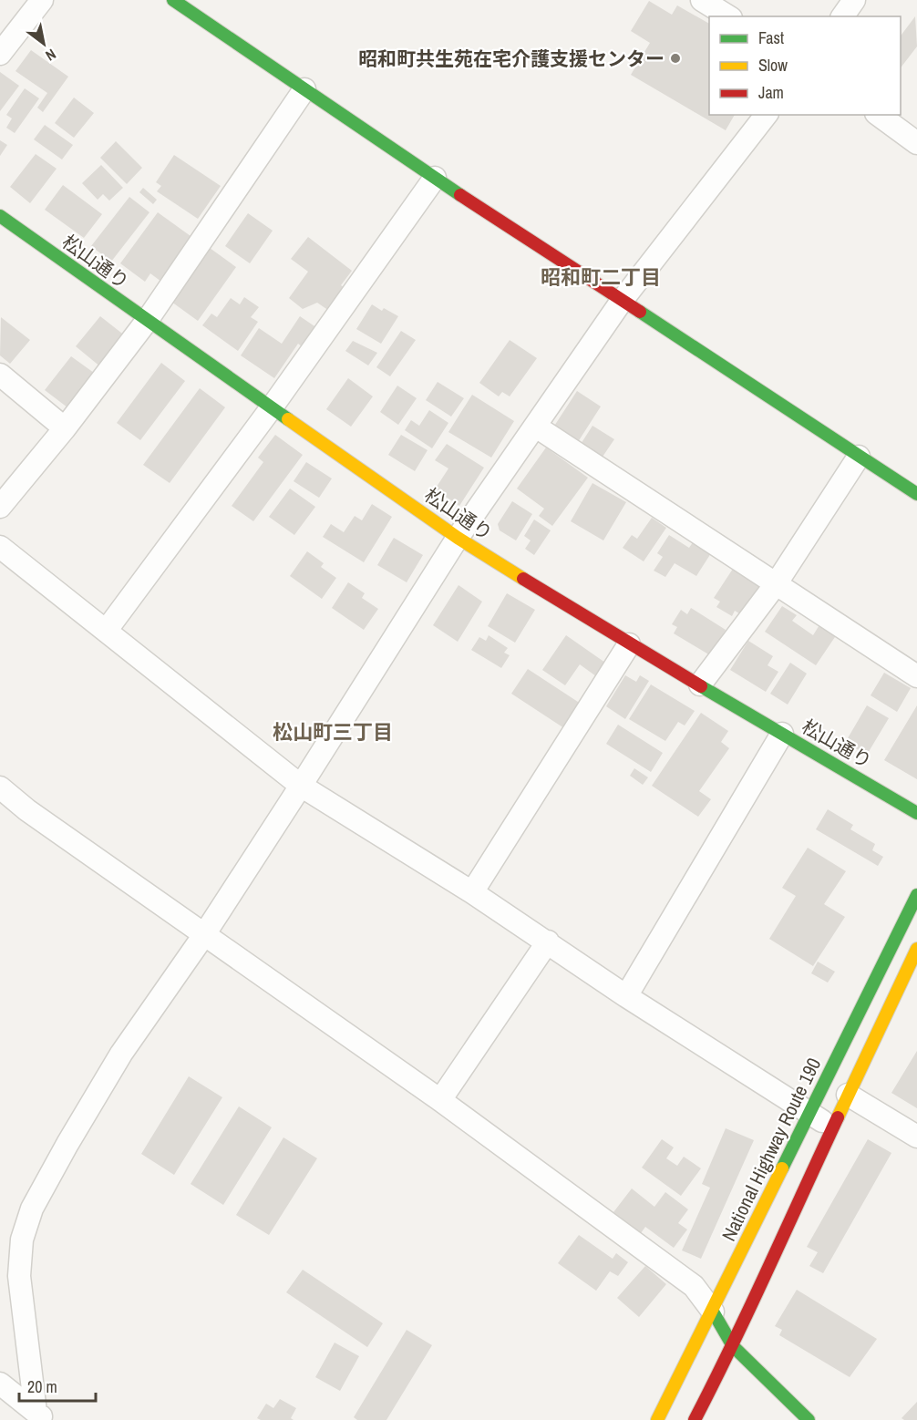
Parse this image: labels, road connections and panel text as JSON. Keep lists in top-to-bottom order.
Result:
{
  "streets": {
    "main road": ["松山通り", "National Highway Route 190"]
  },
  "districts": ["昭和町二丁目", "松山町三丁目"],
  "places": ["昭和町共生苑在宅介護支援センター"],
  "legend": ["Fast", "Slow", "Jam"],
  "scale_bar": "20 m",
  "north": "bottom right"
}
